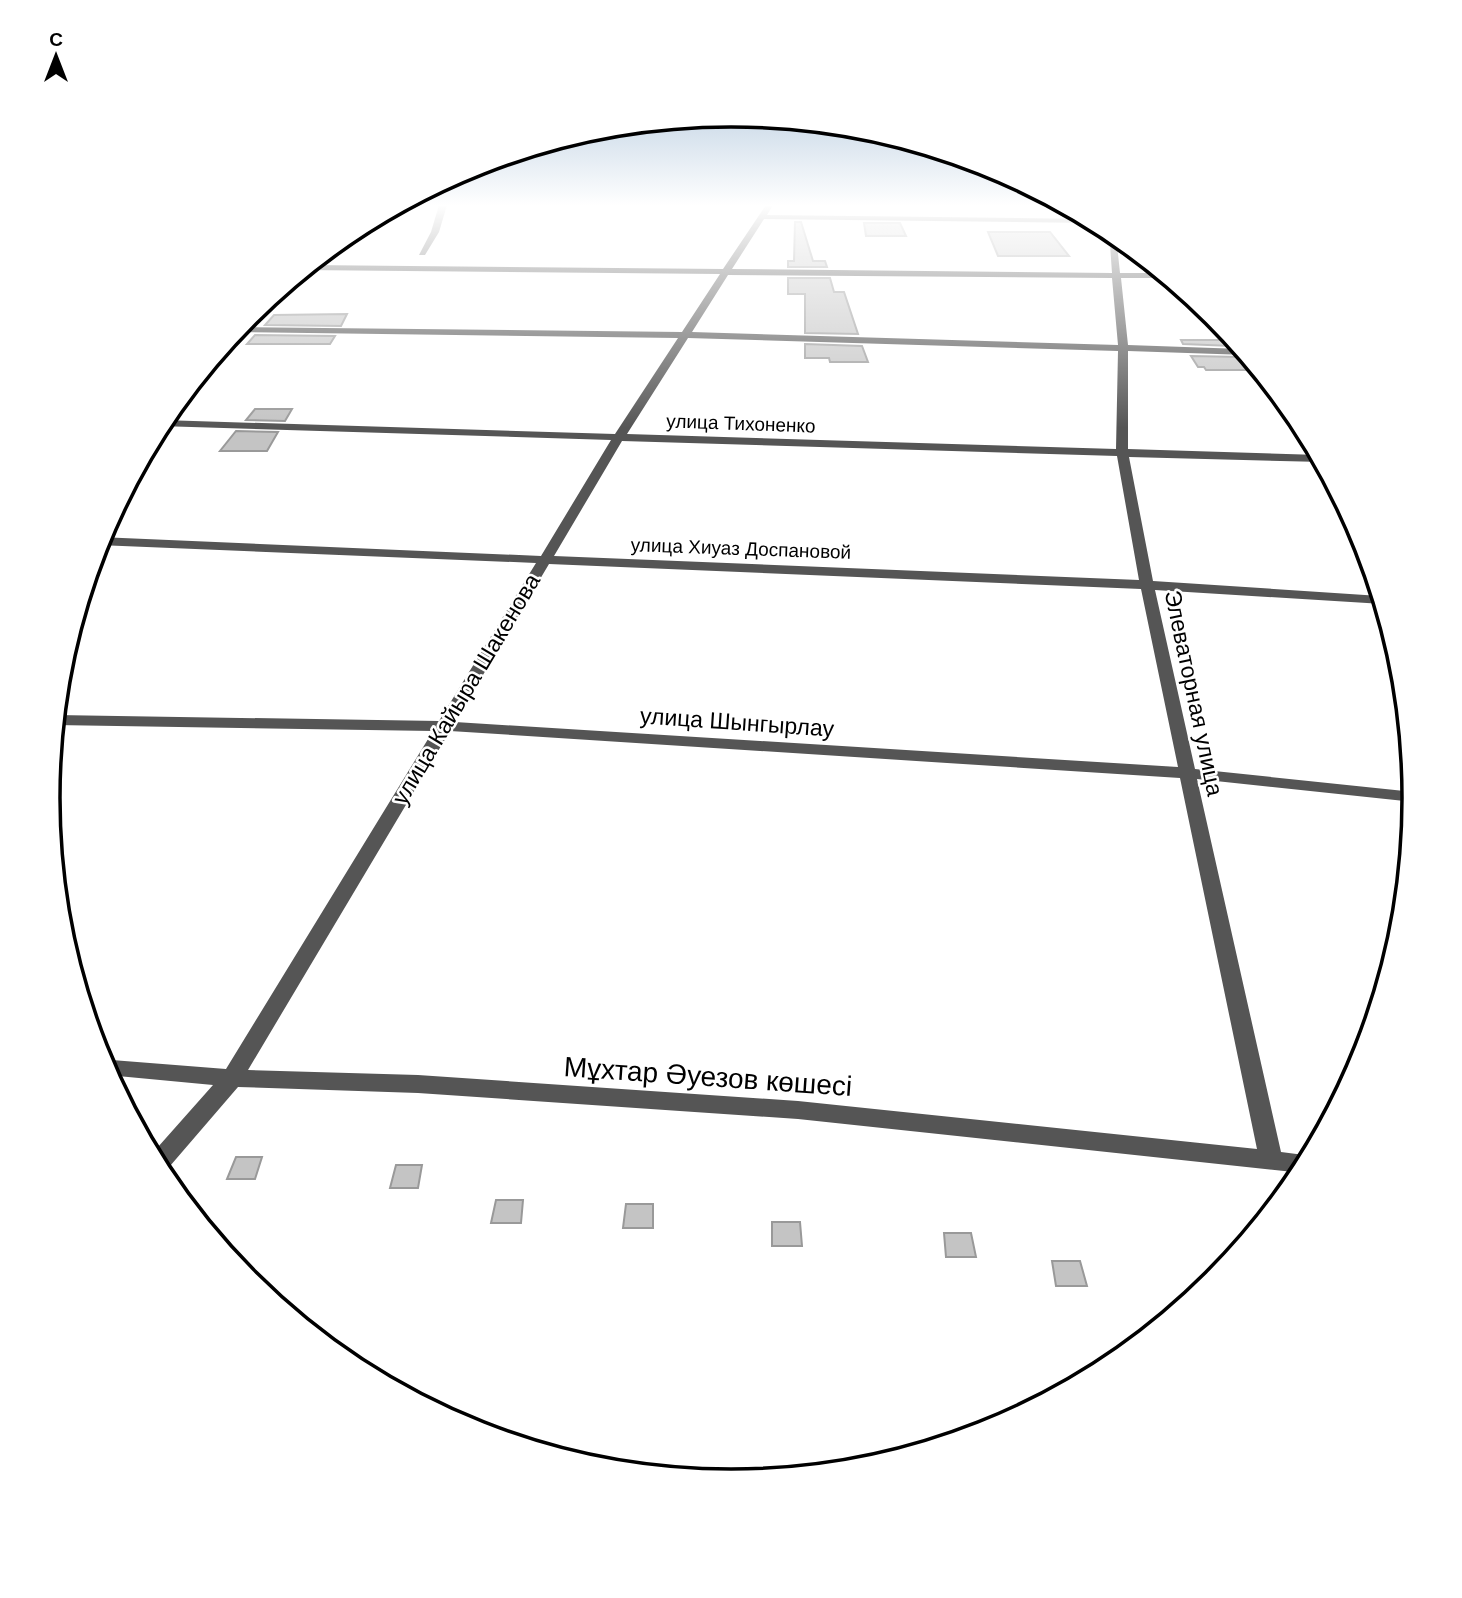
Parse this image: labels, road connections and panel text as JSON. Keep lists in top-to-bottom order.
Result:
{
  "streets": {
    "street": [
      "улица Тихоненко",
      "улица Хиуаз Доспановой",
      "улица Кайыра Шакенова",
      "Элеваторная улица",
      "улица Шынгырлау",
      "Мұхтар Әуезов көшесі"
    ]
  },
  "crossings": [
    ["улица Тихоненко", "улица Кайыра Шакенова"],
    ["улица Тихоненко", "Элеваторная улица"],
    ["улица Хиуаз Доспановой", "улица Кайыра Шакенова"],
    ["улица Хиуаз Доспановой", "Элеваторная улица"],
    ["улица Кайыра Шакенова", "улица Шынгырлау"],
    ["улица Кайыра Шакенова", "Мұхтар Әуезов көшесі"],
    ["Элеваторная улица", "улица Шынгырлау"],
    ["Элеваторная улица", "Мұхтар Әуезов көшесі"]
  ],
  "north": "top"
}
